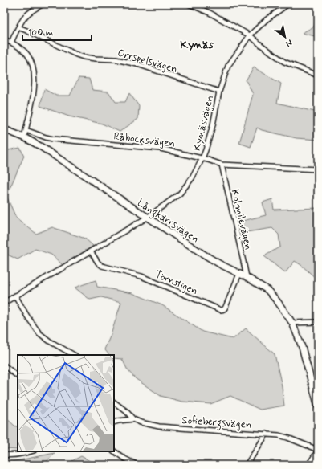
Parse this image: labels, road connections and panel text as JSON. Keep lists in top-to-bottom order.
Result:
{
  "streets": {
    "street": [
      "Orrspelsvägen",
      "Kynäsvägen",
      "Råbocksvägen",
      "Kolmilevägen",
      "Långkärrsvägen",
      "Törnstigen",
      "Sofiebergsvägen"
    ]
  },
  "crossings": [
    ["Orrspelsvägen", "Kynäsvägen"],
    ["Kynäsvägen", "Råbocksvägen"],
    ["Kynäsvägen", "Långkärrsvägen"],
    ["Kynäsvägen", "Törnstigen"],
    ["Råbocksvägen", "Kolmilevägen"],
    ["Kolmilevägen", "Långkärrsvägen"],
    ["Långkärrsvägen", "Törnstigen"]
  ],
  "districts": ["Kynäs"],
  "scale_bar": "100 m",
  "north": "bottom right"
}
